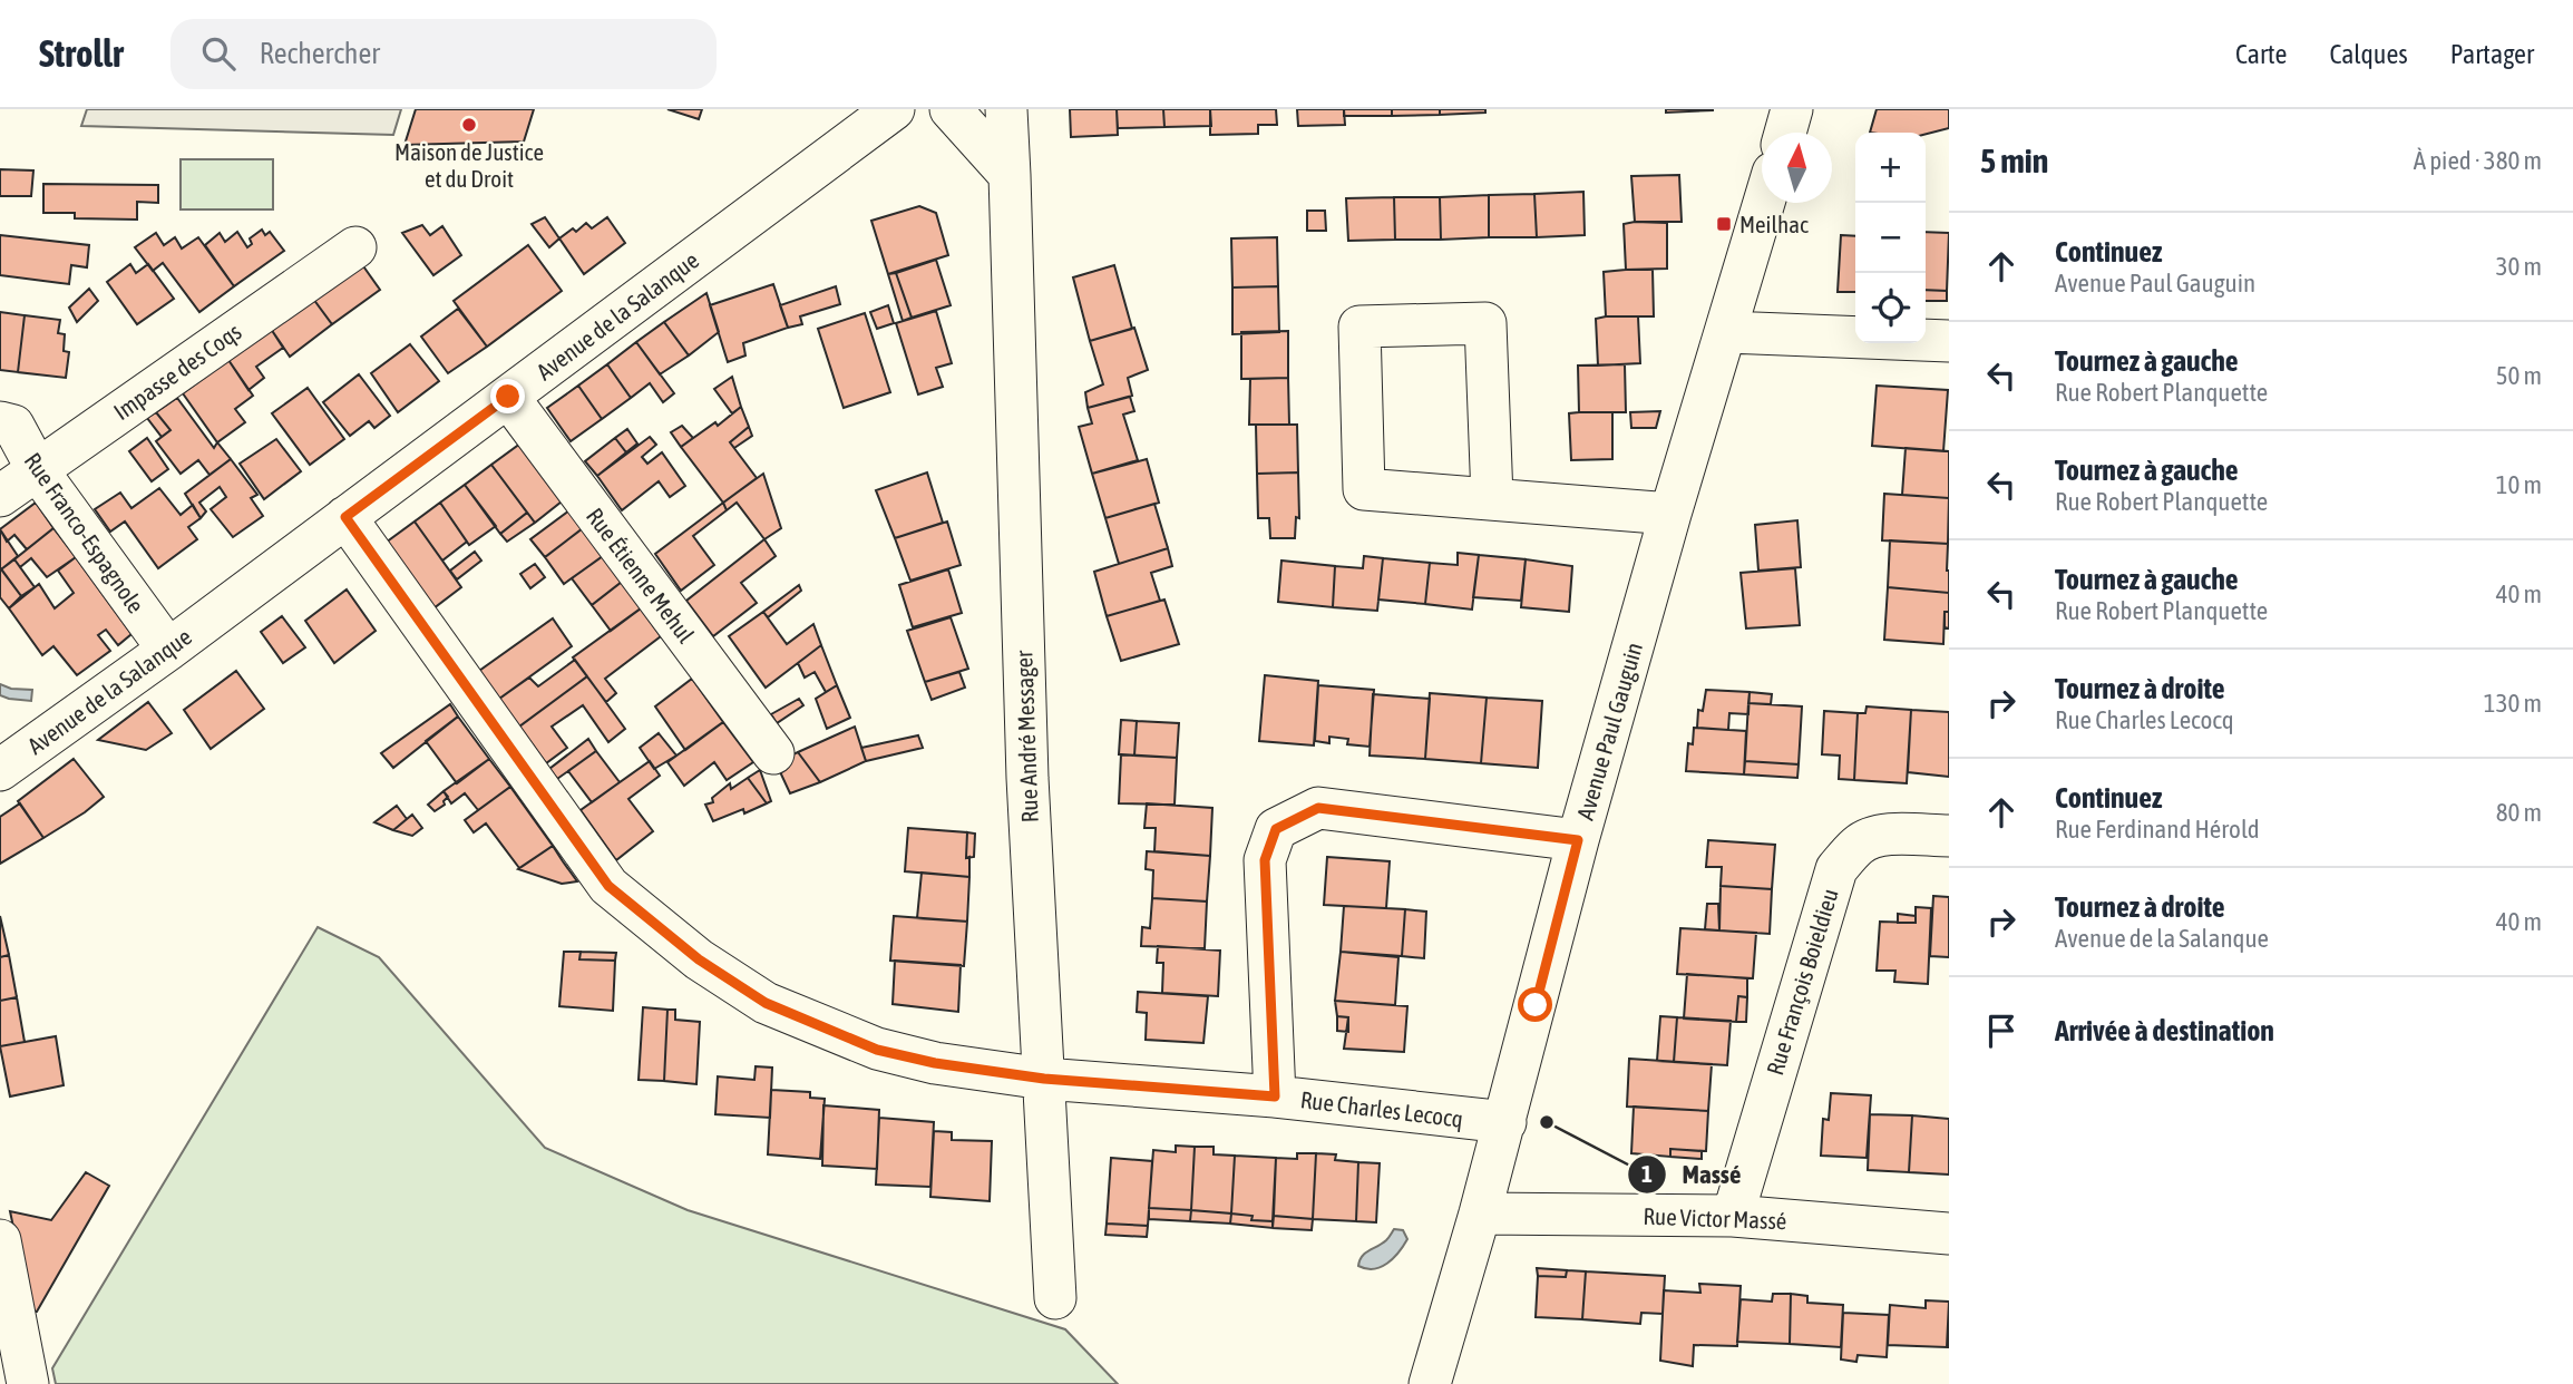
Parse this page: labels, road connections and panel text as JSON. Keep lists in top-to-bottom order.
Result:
{
  "streets": {
    "street": [
      "Avenue de la Salanque",
      "Impasse des Coqs",
      "Rue Franco-Espagnole",
      "Rue Étienne Mehul",
      "Avenue Paul Gauguin",
      "Rue André Messager",
      "Rue François Boieldieu",
      "Rue Charles Lecocq",
      "Rue Victor Massé"
    ]
  },
  "crossings": [
    ["Avenue de la Salanque", "Rue Franco-Espagnole"],
    ["Avenue de la Salanque", "Rue Étienne Mehul"],
    ["Avenue de la Salanque", "Rue Charles Lecocq"],
    ["Impasse des Coqs", "Rue Franco-Espagnole"],
    ["Avenue Paul Gauguin", "Rue Charles Lecocq"],
    ["Avenue Paul Gauguin", "Rue Victor Massé"],
    ["Rue André Messager", "Rue Charles Lecocq"],
    ["Rue François Boieldieu", "Rue Victor Massé"]
  ],
  "places": {
    "other": ["Maison de Justice et du Droit", "Massé"],
    "transit": ["Meilhac"]
  },
  "north": "top",
  "page": {
    "header": "Strollr",
    "search": "Rechercher",
    "nav": ["Carte", "Calques", "Partager"],
    "heading": ["5 min", "À pied · 380 m"],
    "map_buttons": ["+", "−"],
    "list": [
      ["Continuez", "Avenue Paul Gauguin", "30 m"],
      ["Tournez à gauche", "Rue Robert Planquette", "50 m"],
      ["Tournez à gauche", "Rue Robert Planquette", "10 m"],
      ["Tournez à gauche", "Rue Robert Planquette", "40 m"],
      ["Tournez à droite", "Rue Charles Lecocq", "130 m"],
      ["Continuez", "Rue Ferdinand Hérold", "80 m"],
      ["Tournez à droite", "Avenue de la Salanque", "40 m"],
      "Arrivée à destination"
    ]
  }
}
